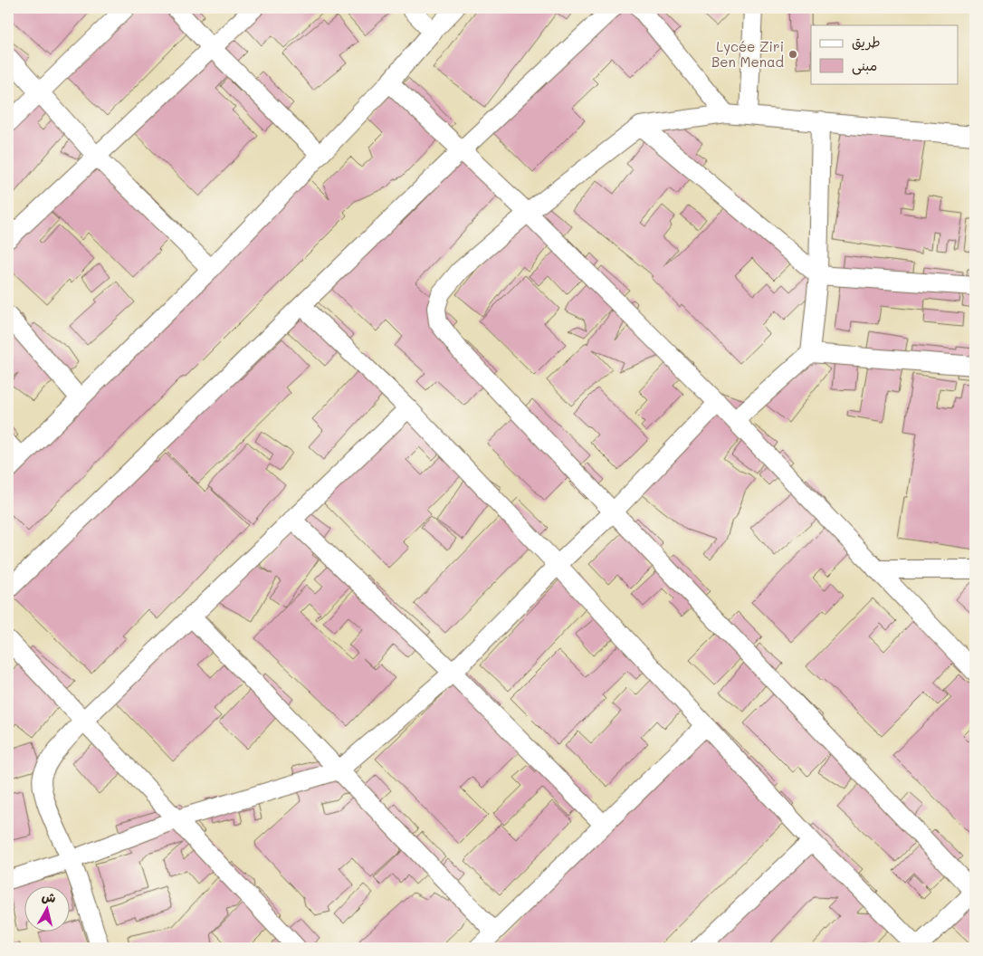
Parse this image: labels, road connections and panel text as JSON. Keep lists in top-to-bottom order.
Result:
{
  "places": ["Lycée Ziri Ben Menad"],
  "legend": ["طريق", "مبنى"],
  "north": "top"
}
